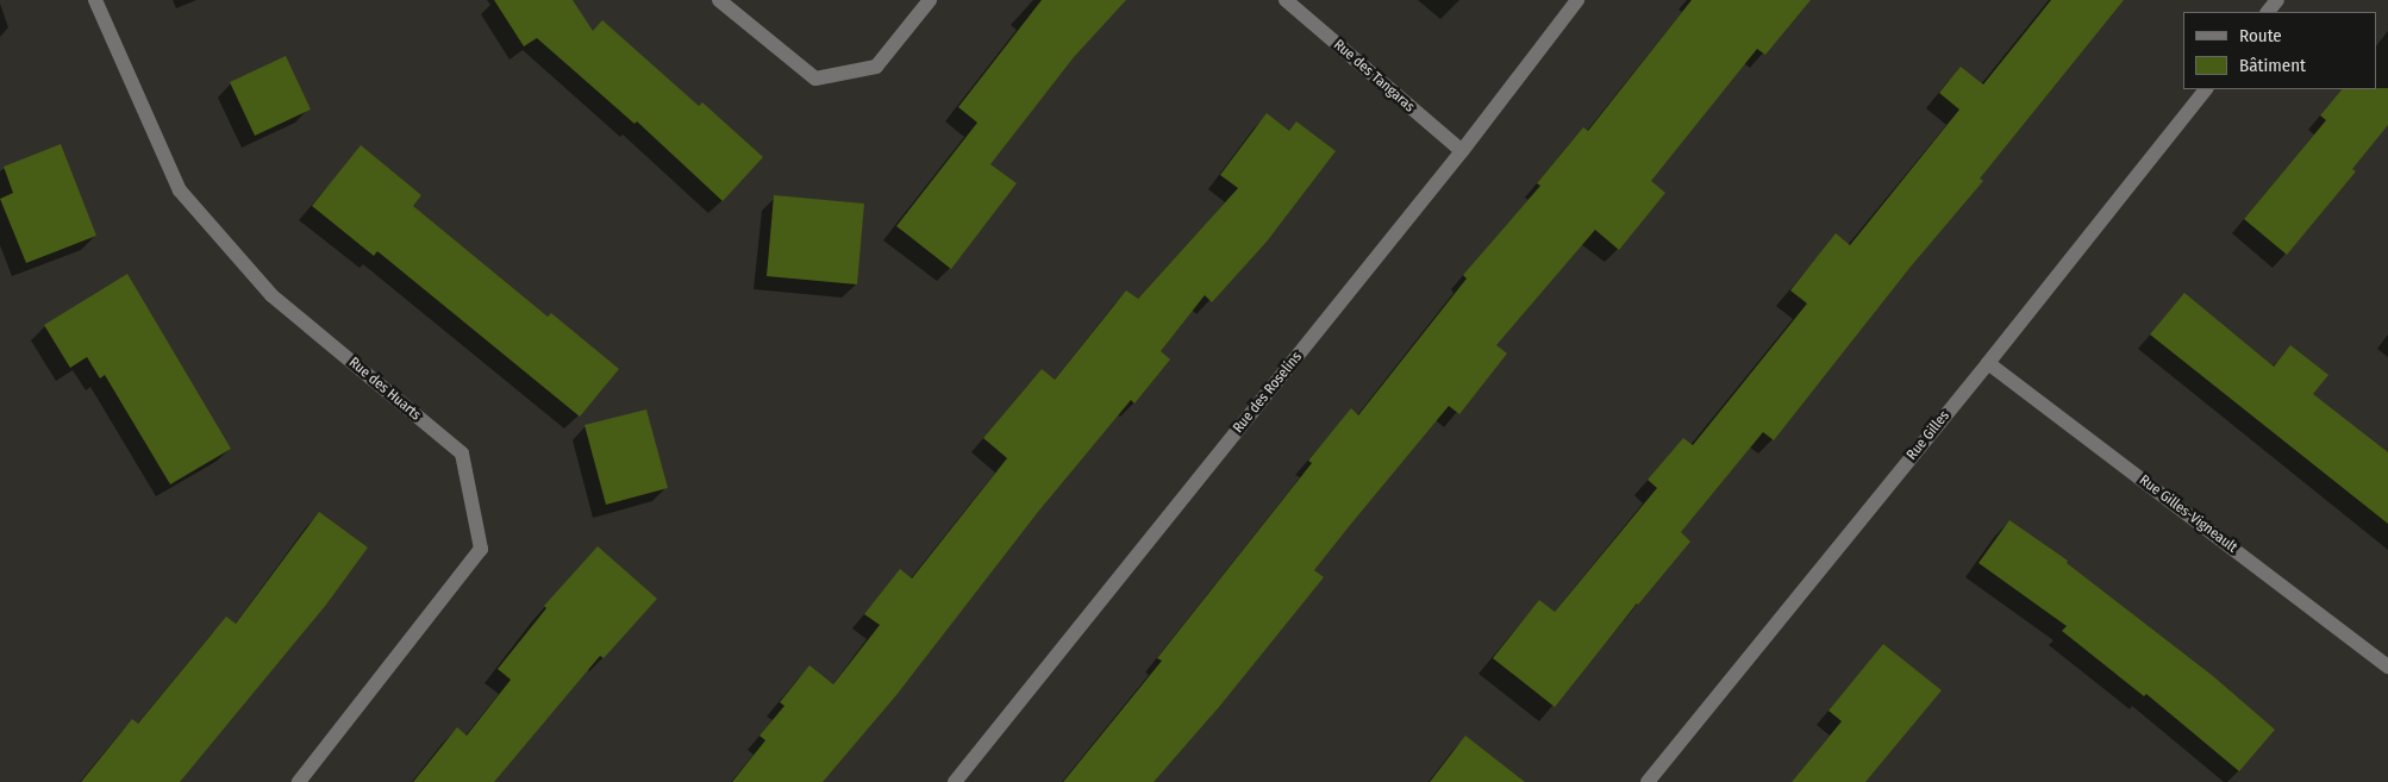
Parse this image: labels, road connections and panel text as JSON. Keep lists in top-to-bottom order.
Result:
{
  "streets": {
    "street": [
      "Rue des Tangaras",
      "Rue des Huarts",
      "Rue des Roselins",
      "Rue Gilles",
      "Rue Gilles-Vigneault"
    ]
  },
  "crossings": [
    ["Rue des Tangaras", "Rue des Roselins"],
    ["Rue Gilles", "Rue Gilles-Vigneault"]
  ],
  "legend": ["Route", "Bâtiment"]
}
